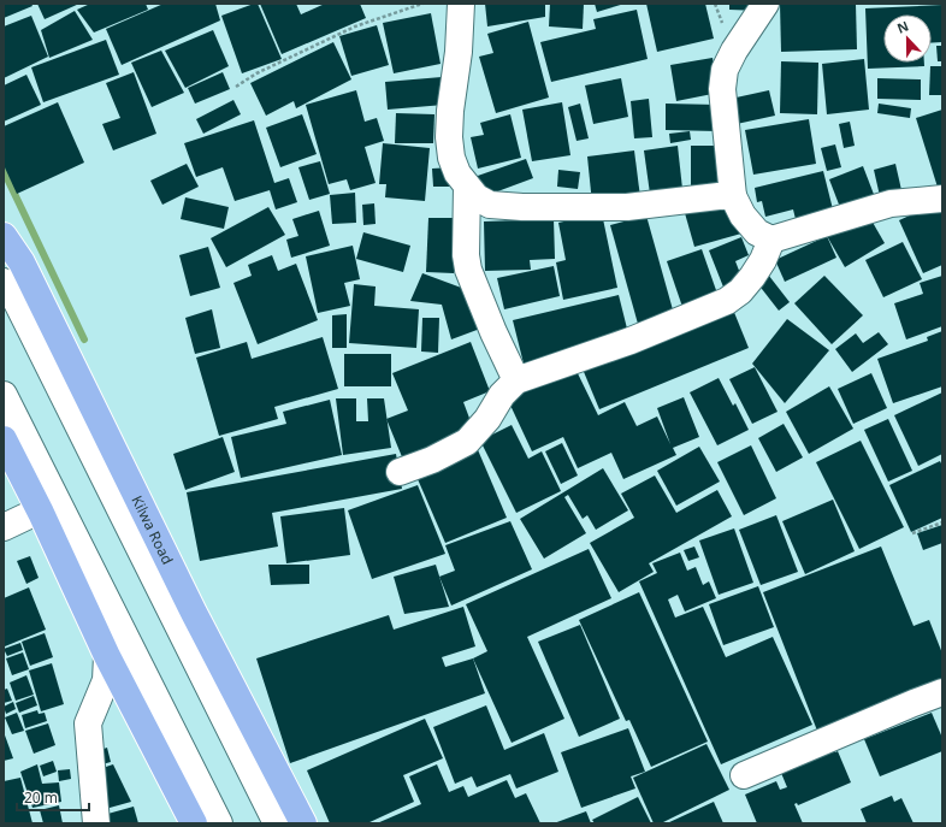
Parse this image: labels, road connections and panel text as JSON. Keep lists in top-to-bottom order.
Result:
{
  "streets": {
    "highway": ["Kilwa Road"]
  },
  "scale_bar": "20 m",
  "north": "top"
}
